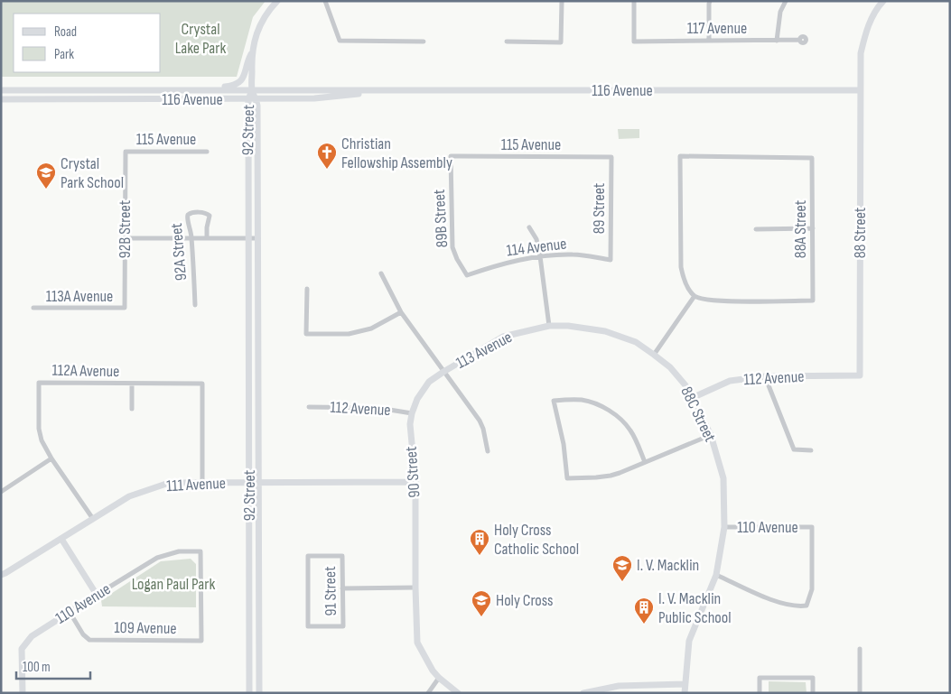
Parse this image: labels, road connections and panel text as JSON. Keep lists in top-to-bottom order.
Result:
{
  "streets": {
    "main road": [
      "116 Avenue",
      "92 Street",
      "88 Street",
      "113 Avenue",
      "112 Avenue",
      "88C Street",
      "90 Street",
      "111 Avenue",
      "110 Avenue"
    ],
    "street": [
      "117 Avenue",
      "115 Avenue",
      "89 Street",
      "89B Street",
      "92B Street",
      "88A Street",
      "114 Avenue",
      "92A Street",
      "113A Avenue",
      "112A Avenue",
      "91 Street",
      "109 Avenue"
    ]
  },
  "crossings": [
    ["116 Avenue", "92 Street"],
    ["116 Avenue", "88 Street"],
    ["92 Street", "111 Avenue"],
    ["115 Avenue", "89 Street"],
    ["115 Avenue", "89B Street"],
    ["115 Avenue", "92B Street"],
    ["89 Street", "114 Avenue"],
    ["89B Street", "114 Avenue"],
    ["92B Street", "113A Avenue"],
    ["88 Street", "112 Avenue"],
    ["113 Avenue", "88C Street"],
    ["113 Avenue", "90 Street"],
    ["112A Avenue", "111 Avenue"],
    ["112 Avenue", "88C Street"],
    ["112 Avenue", "90 Street"],
    ["88C Street", "110 Avenue"],
    ["90 Street", "111 Avenue"],
    ["110 Avenue", "109 Avenue"]
  ],
  "parks": ["Crystal Lake Park", "Logan Paul Park"],
  "places": {
    "church": ["Christian Fellowship Assembly"],
    "school or university": ["Crystal Park School", "I. V. Macklin", "Holy Cross"],
    "building": ["Holy Cross Catholic School", "I. V. Macklin Public School"]
  },
  "legend": ["Road", "Park"],
  "scale_bar": "100 m"
}
